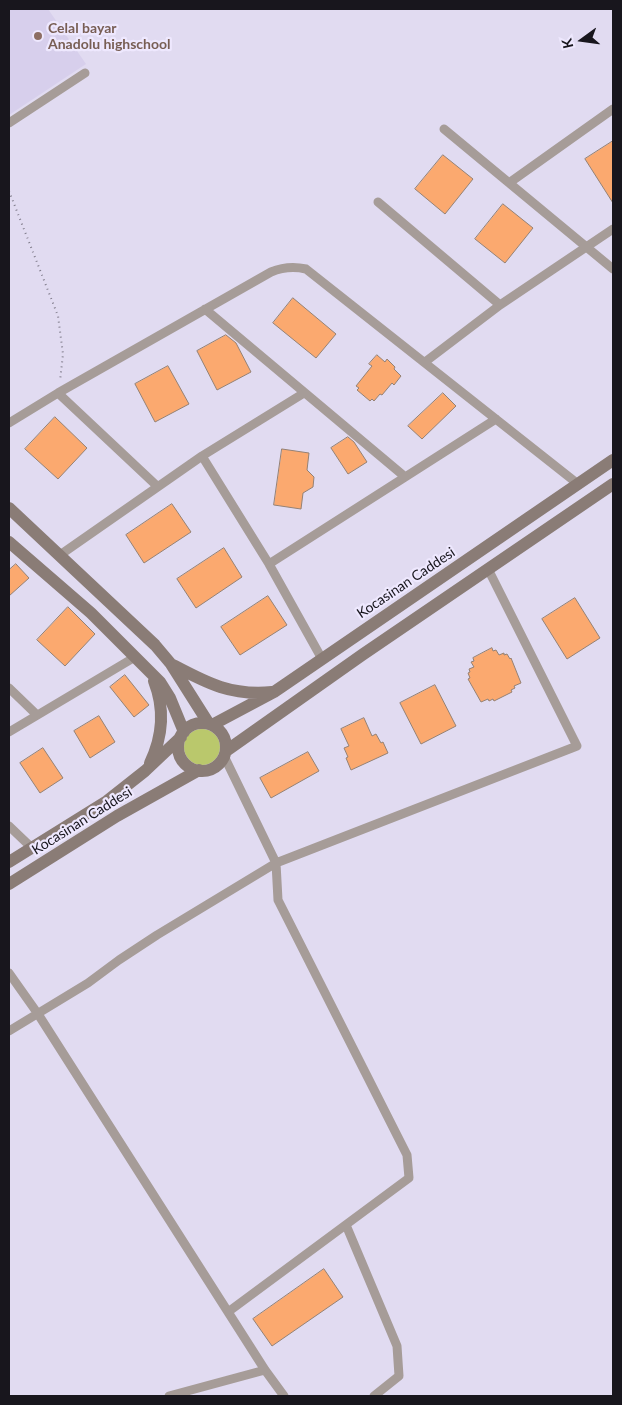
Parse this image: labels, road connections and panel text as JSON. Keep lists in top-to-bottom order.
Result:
{
  "streets": {
    "main road": ["Kocasinan Caddesi"]
  },
  "places": ["Celal bayar Anadolu highschool"],
  "north": "left"
}
